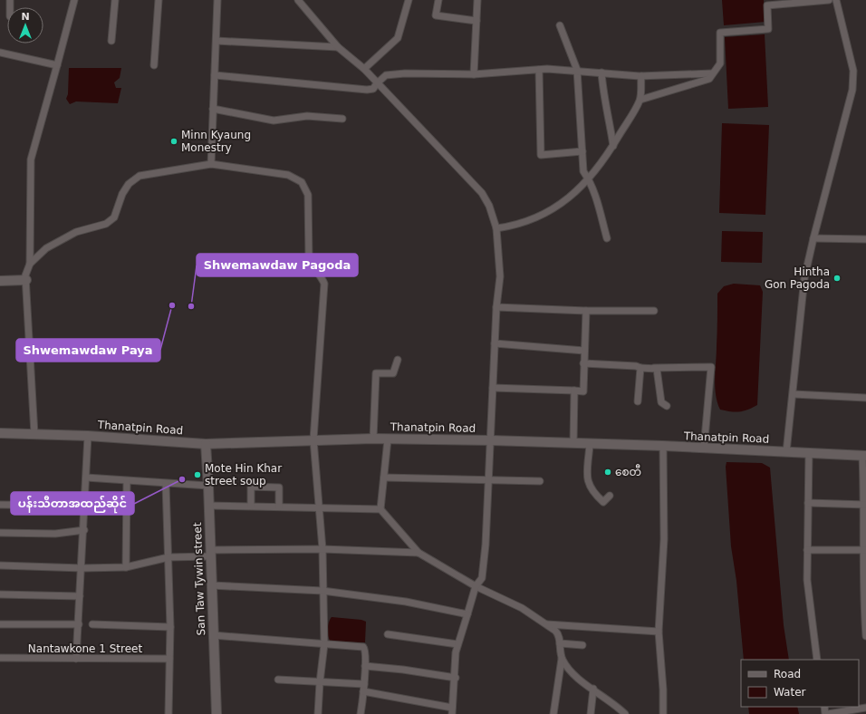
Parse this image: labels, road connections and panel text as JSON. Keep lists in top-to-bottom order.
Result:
{
  "streets": {
    "main road": ["Thanatpin Road", "San Taw Tywin street"],
    "street": ["Nantawkone 1 Street"]
  },
  "crossings": [
    ["Thanatpin Road", "San Taw Tywin street"]
  ],
  "places": [
    "Minn Kyaung Monestry",
    "Hintha Gon Pagoda",
    "Shwemawdaw Paya",
    "Shwemawdaw Pagoda",
    "စေတီ",
    "Mote Hin Khar street soup",
    "ပန်းသီတာအထည်ဆိုင်"
  ],
  "legend": ["Road", "Water"],
  "north": "top"
}
